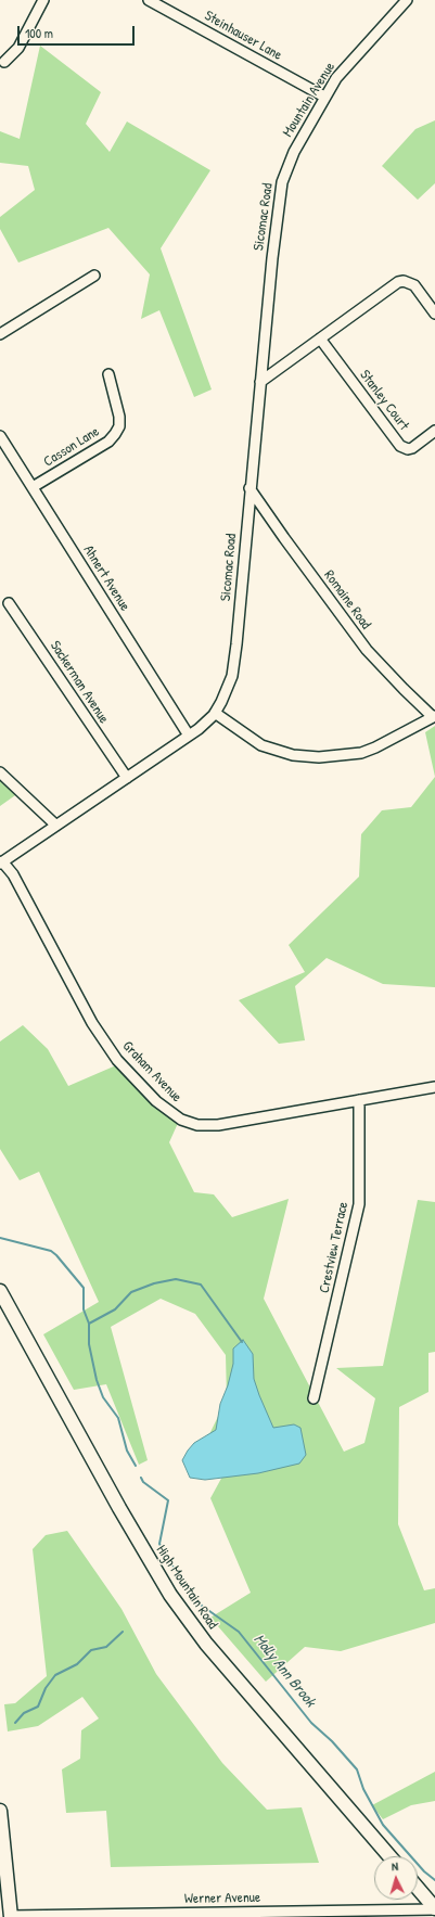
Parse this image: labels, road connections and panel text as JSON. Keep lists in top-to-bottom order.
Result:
{
  "streets": {
    "street": [
      "Steinhauser Lane",
      "Mountain Avenue",
      "Sicomac Road",
      "Stanley Court",
      "Casson Lane",
      "Ahnert Avenue",
      "Romaine Road",
      "Sackerman Avenue",
      "Graham Avenue",
      "Crestview Terrace",
      "High Mountain Road",
      "Werner Avenue"
    ]
  },
  "crossings": [
    ["Steinhauser Lane", "Mountain Avenue"],
    ["Mountain Avenue", "Sicomac Road"],
    ["Sicomac Road", "Ahnert Avenue"],
    ["Sicomac Road", "Romaine Road"],
    ["Sicomac Road", "Sackerman Avenue"],
    ["Sicomac Road", "Graham Avenue"],
    ["Casson Lane", "Ahnert Avenue"],
    ["Graham Avenue", "Crestview Terrace"]
  ],
  "water": ["Molly Ann Brook"],
  "scale_bar": "100 m",
  "north": "top"
}
